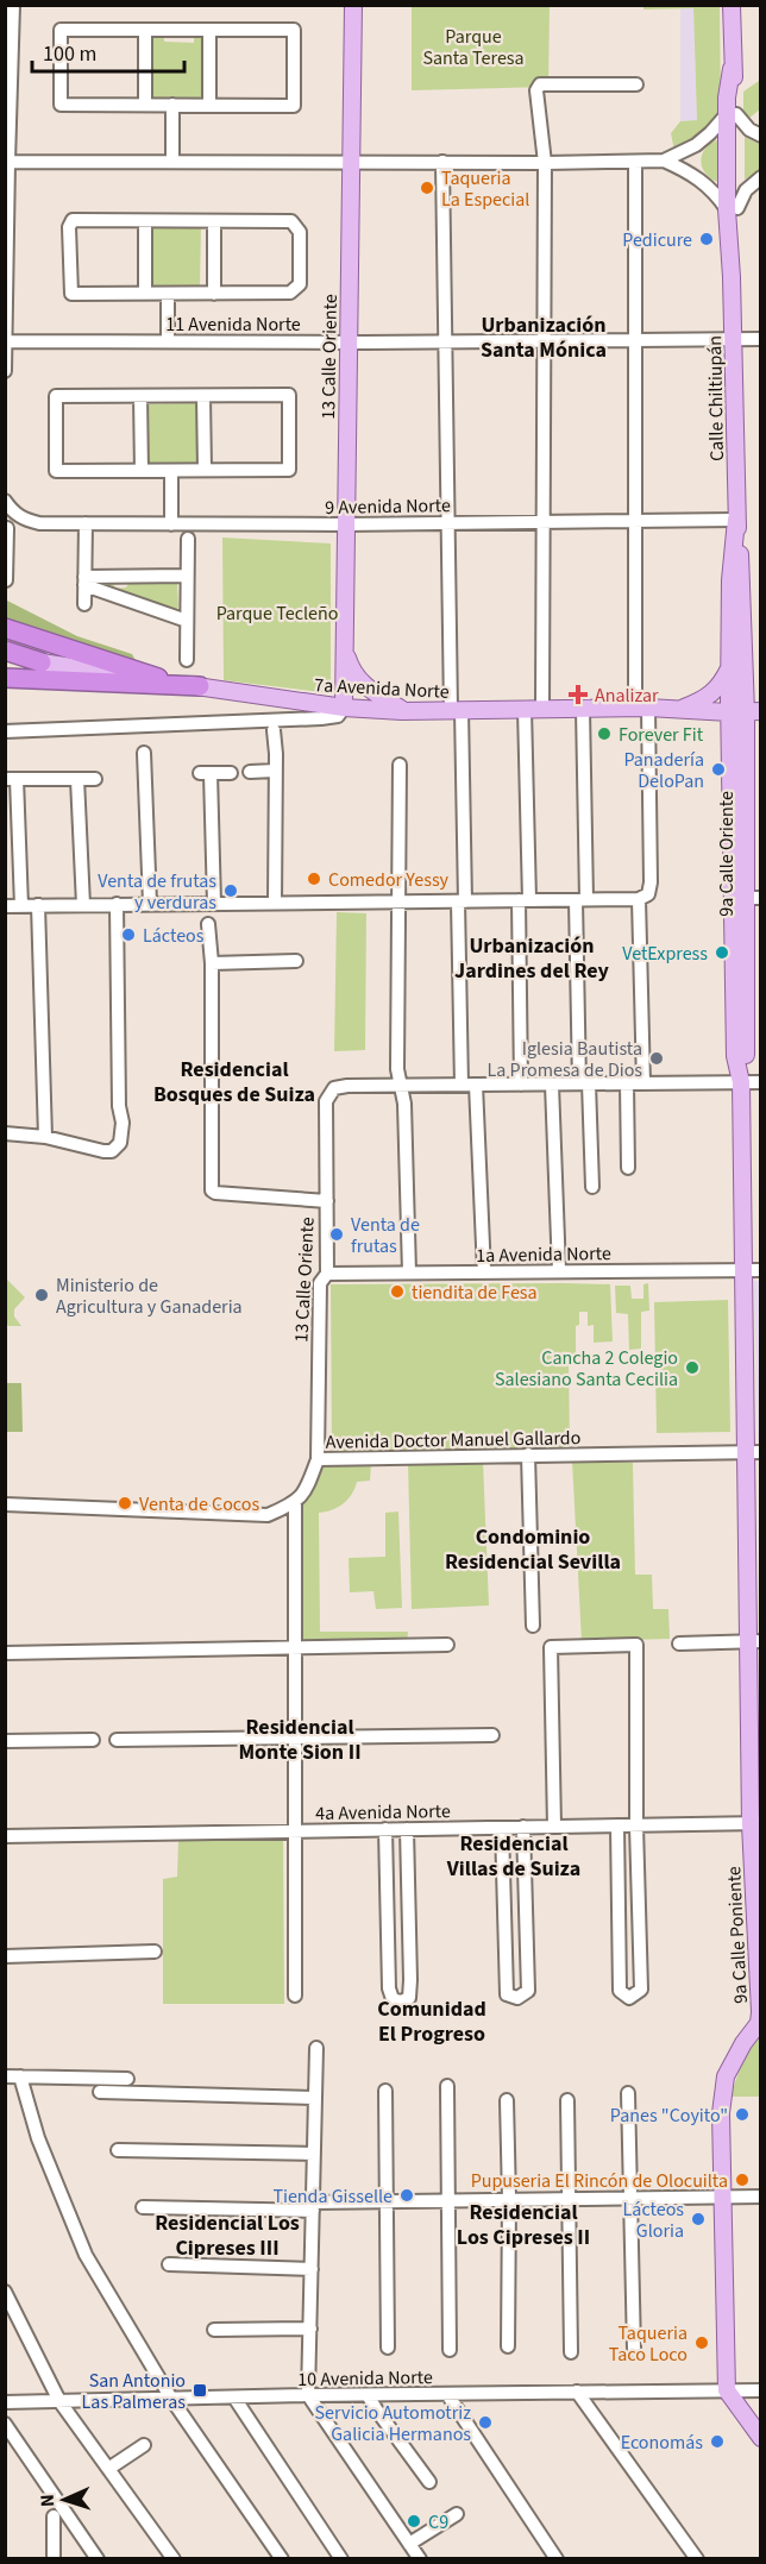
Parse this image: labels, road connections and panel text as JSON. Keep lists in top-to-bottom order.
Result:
{
  "streets": {
    "main road": [
      "13 Calle Oriente",
      "Calle Chiltiupán",
      "7a Avenida Norte",
      "9a Calle Oriente",
      "9a Calle Poniente"
    ],
    "street": [
      "11 Avenida Norte",
      "9 Avenida Norte",
      "1a Avenida Norte",
      "Avenida Doctor Manuel Gallardo",
      "4a Avenida Norte",
      "10 Avenida Norte"
    ]
  },
  "crossings": [
    ["11 Avenida Norte", "13 Calle Oriente"],
    ["11 Avenida Norte", "Calle Chiltiupán"],
    ["13 Calle Oriente", "9 Avenida Norte"],
    ["13 Calle Oriente", "7a Avenida Norte"],
    ["13 Calle Oriente", "1a Avenida Norte"],
    ["13 Calle Oriente", "Avenida Doctor Manuel Gallardo"],
    ["Calle Chiltiupán", "9 Avenida Norte"],
    ["Calle Chiltiupán", "7a Avenida Norte"],
    ["Calle Chiltiupán", "9a Calle Oriente"],
    ["7a Avenida Norte", "9a Calle Oriente"],
    ["9a Calle Oriente", "1a Avenida Norte"],
    ["9a Calle Oriente", "Avenida Doctor Manuel Gallardo"],
    ["9a Calle Oriente", "9a Calle Poniente"],
    ["Avenida Doctor Manuel Gallardo", "9a Calle Poniente"],
    ["4a Avenida Norte", "9a Calle Poniente"],
    ["9a Calle Poniente", "10 Avenida Norte"]
  ],
  "districts": [
    "Urbanización Santa Mónica",
    "Urbanización Jardines del Rey",
    "Residencial Bosques de Suiza",
    "Condominio Residencial Sevilla",
    "Residencial Monte Sion II",
    "Residencial Villas de Suiza",
    "Comunidad El Progreso",
    "Residencial Los Cipreses II",
    "Residencial Los Cipreses III"
  ],
  "parks": ["Parque Santa Teresa", "Parque Tecleño"],
  "places": {
    "other": [
      "Taqueria La Especial",
      "Pedicure",
      "Forever Fit",
      "Panadería DeloPan",
      "Comedor Yessy",
      "Venta de frutas y verduras",
      "Lácteos",
      "VetExpress",
      "Iglesia Bautista La Promesa de Dios",
      "Venta de frutas",
      "tiendita de Fesa",
      "Ministerio de Agricultura y Ganaderia",
      "Cancha 2 Colegio Salesiano Santa Cecilia",
      "Venta de Cocos",
      "Panes \"Coyito\"",
      "Pupuseria El Rincón de Olocuilta",
      "Tienda Gisselle",
      "Lácteos Gloria",
      "Taqueria Taco Loco",
      "Servicio Automotriz Galicia Hermanos",
      "Economás",
      "C9"
    ],
    "health": ["Analizar"],
    "transit": ["San Antonio Las Palmeras"]
  },
  "scale_bar": "100 m",
  "north": "left"
}
